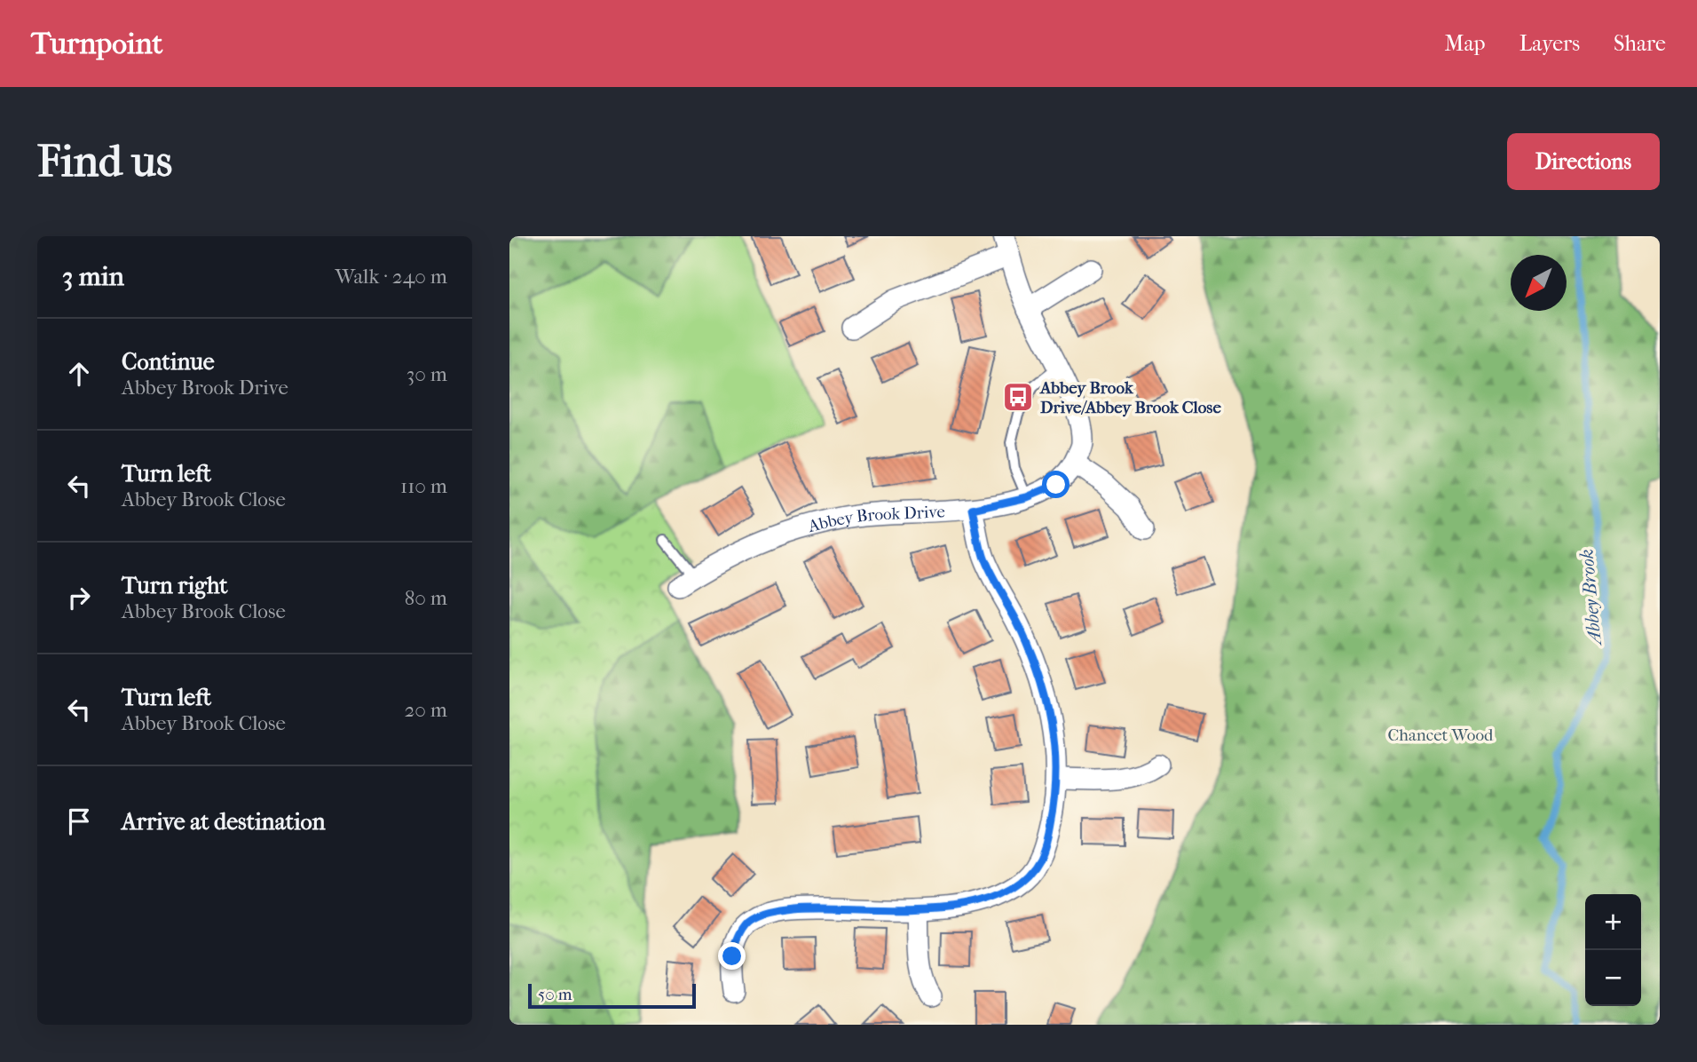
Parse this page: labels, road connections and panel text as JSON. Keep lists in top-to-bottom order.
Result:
{
  "streets": {
    "street": ["Abbey Brook Drive"]
  },
  "water": ["Abbey Brook"],
  "parks": ["Chancet Wood"],
  "places": {
    "bus stop": ["Abbey Brook Drive/Abbey Brook Close"]
  },
  "scale_bar": "50 m",
  "north": "bottom left",
  "page": {
    "header": "Turnpoint",
    "nav": ["Map", "Layers", "Share"],
    "buttons": "Directions",
    "title": "Find us",
    "heading": ["3 min", "Walk · 240 m"],
    "list": [
      ["Continue", "Abbey Brook Drive", "30 m"],
      ["Turn left", "Abbey Brook Close", "110 m"],
      ["Turn right", "Abbey Brook Close", "80 m"],
      ["Turn left", "Abbey Brook Close", "20 m"],
      "Arrive at destination"
    ],
    "map_buttons": ["+", "−"],
    "scale": "50 m"
  }
}
